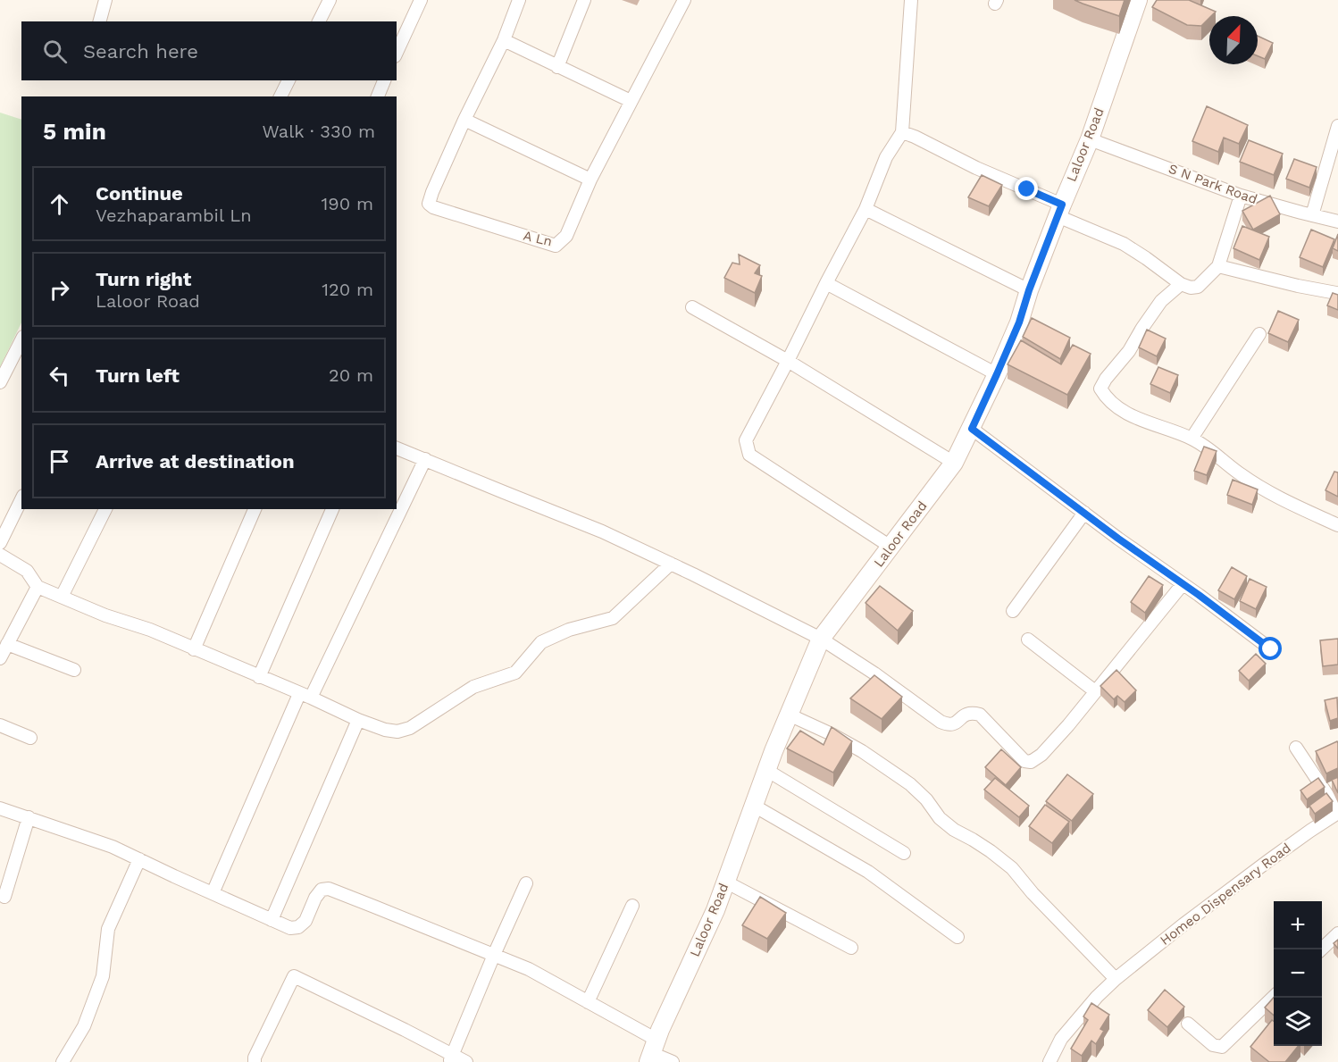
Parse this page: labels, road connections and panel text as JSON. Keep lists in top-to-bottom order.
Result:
{
  "streets": {
    "street": [
      "Laloor Road",
      "S N Park Road",
      "A Ln",
      "Homeo Dispensary Road"
    ]
  },
  "crossings": [
    ["Laloor Road", "S N Park Road"]
  ],
  "north": "top right",
  "page": {
    "search": "Search here",
    "heading": ["5 min", "Walk · 330 m"],
    "list": [
      ["Continue", "Vezhaparambil Ln", "190 m"],
      ["Turn right", "Laloor Road", "120 m"],
      ["Turn left", "20 m"],
      "Arrive at destination"
    ],
    "map_buttons": ["+", "−"]
  }
}
